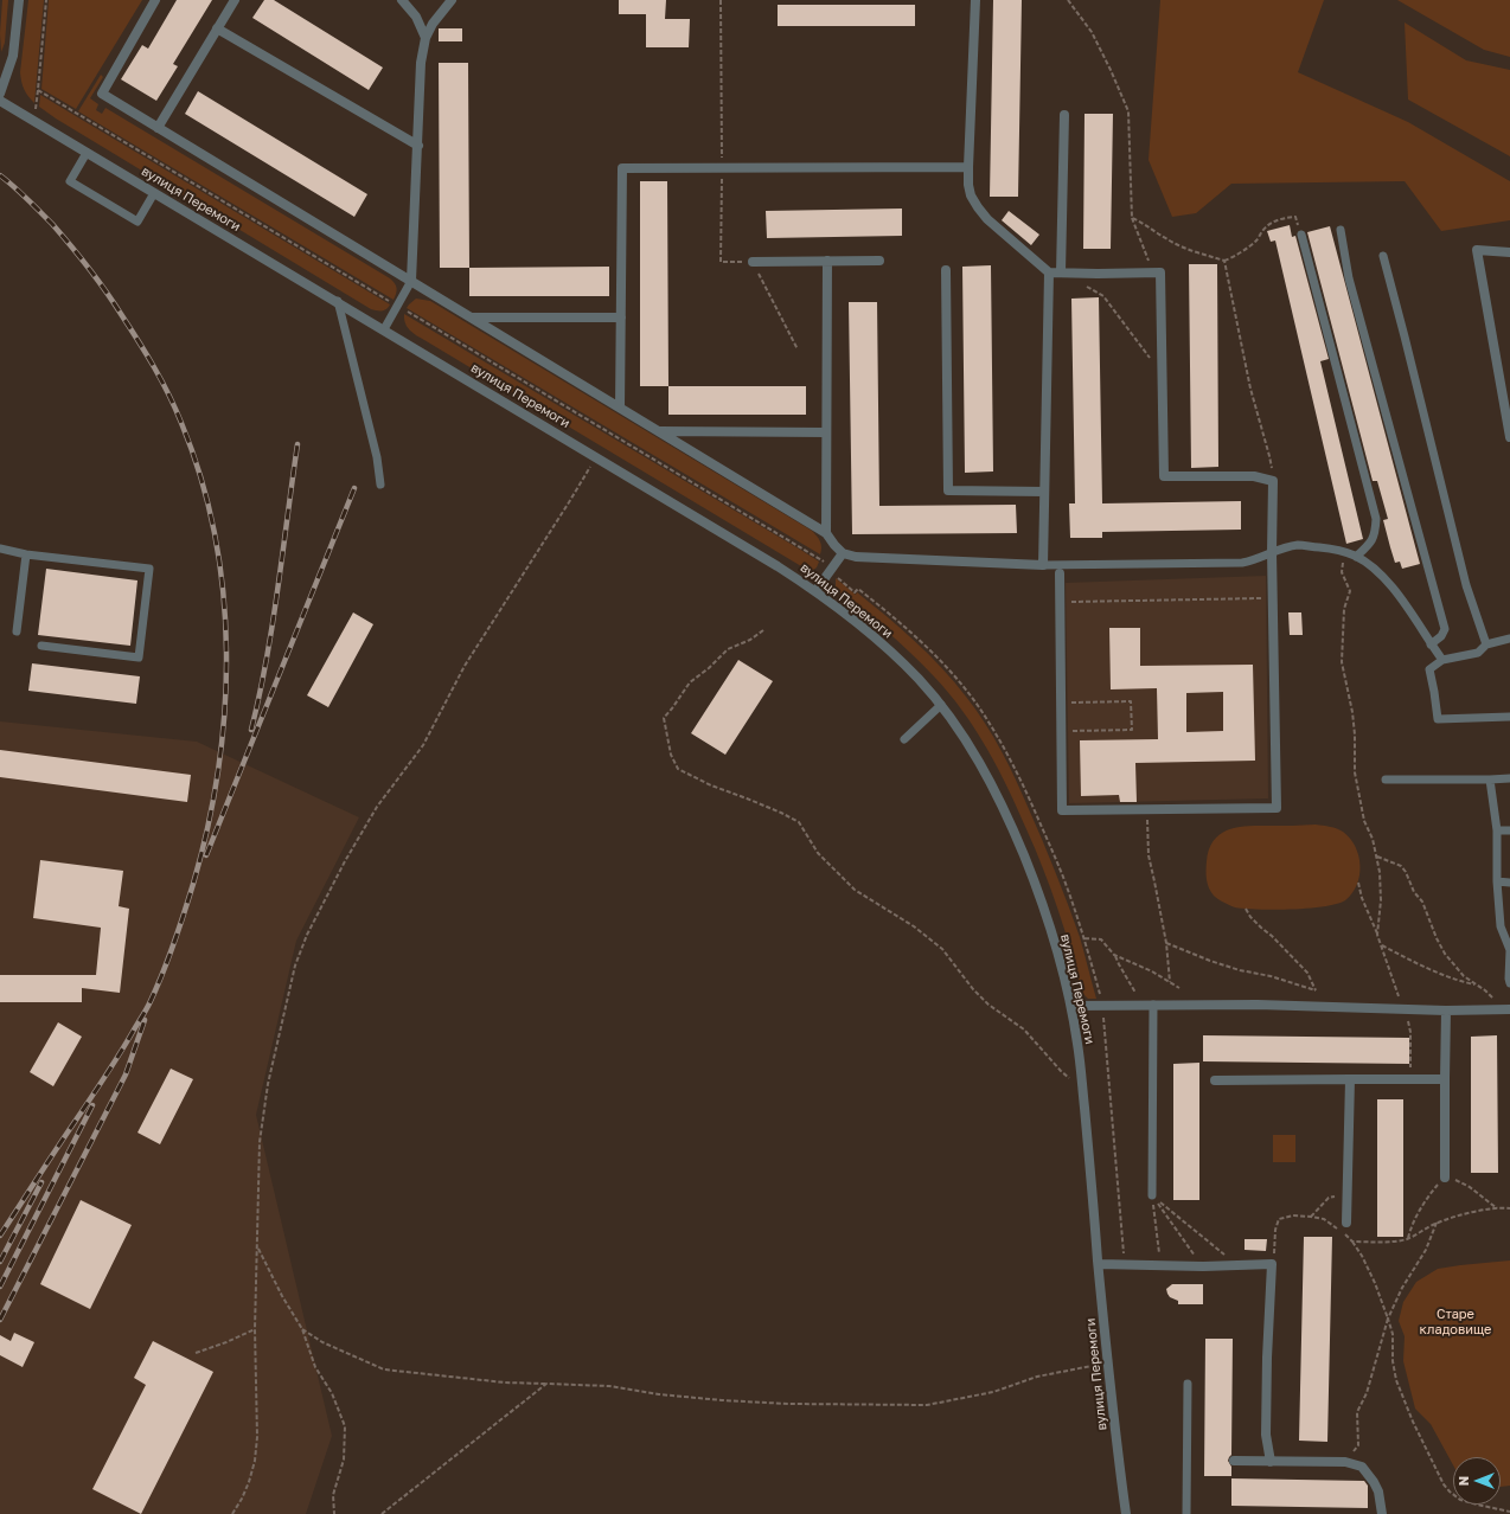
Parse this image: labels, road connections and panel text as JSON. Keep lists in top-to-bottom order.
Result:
{
  "streets": {
    "street": ["вулиця Перемоги"]
  },
  "parks": ["Старе кладовище"],
  "north": "left"
}
